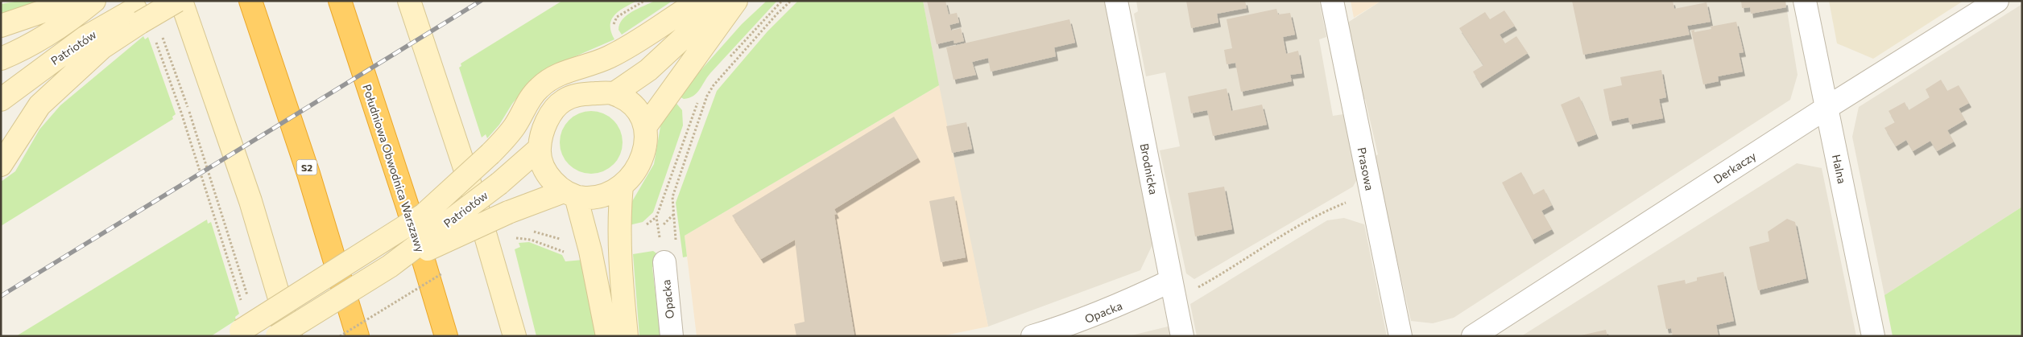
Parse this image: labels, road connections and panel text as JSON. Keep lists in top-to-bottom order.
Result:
{
  "streets": {
    "highway": ["S2", "Południowa Obwodnica Warszawy"],
    "main road": ["Patriotów"],
    "street": [
      "Derkaczy",
      "Brodnicka",
      "Prasowa",
      "Halna",
      "Opacka"
    ]
  },
  "crossings": [
    ["Derkaczy", "Halna"],
    ["Brodnicka", "Opacka"]
  ]
}
